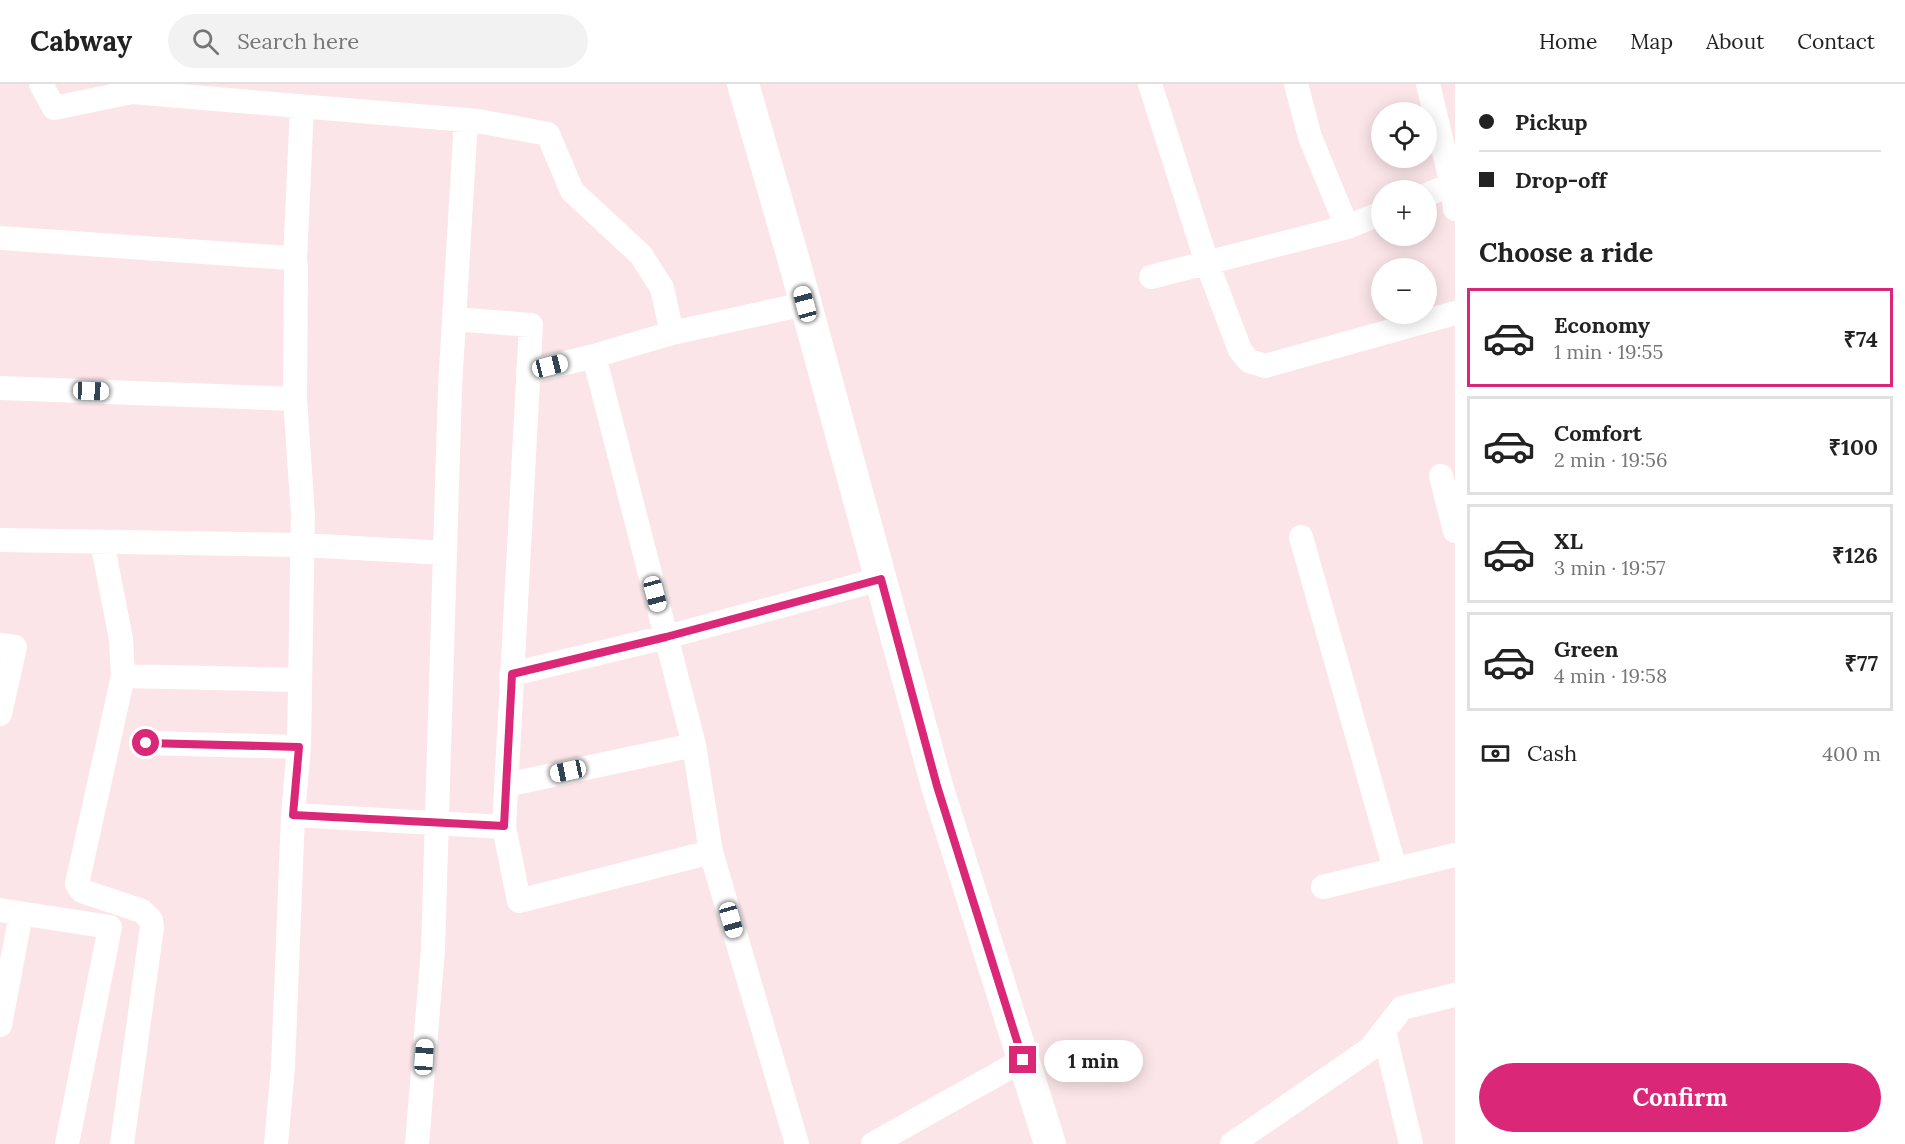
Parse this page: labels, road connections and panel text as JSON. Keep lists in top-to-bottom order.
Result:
{
  "page": {
    "header": "Cabway",
    "search": "Search here",
    "nav": [
      "Home",
      "Map",
      "About",
      "Contact"
    ],
    "banner": ["Pickup", "Drop-off"],
    "map_buttons": ["+", "−"],
    "heading": "Choose a ride",
    "list": [
      {
        "name": "Economy",
        "note": "1 min · 19:55",
        "value": "₹74"
      },
      {
        "name": "Comfort",
        "note": "2 min · 19:56",
        "value": "₹100"
      },
      {
        "name": "XL",
        "note": "3 min · 19:57",
        "value": "₹126"
      },
      {
        "name": "Green",
        "note": "4 min · 19:58",
        "value": "₹77"
      }
    ],
    "pay": ["Cash", "400 m"],
    "bubble": "1 min",
    "buttons": "Confirm"
  }
}
